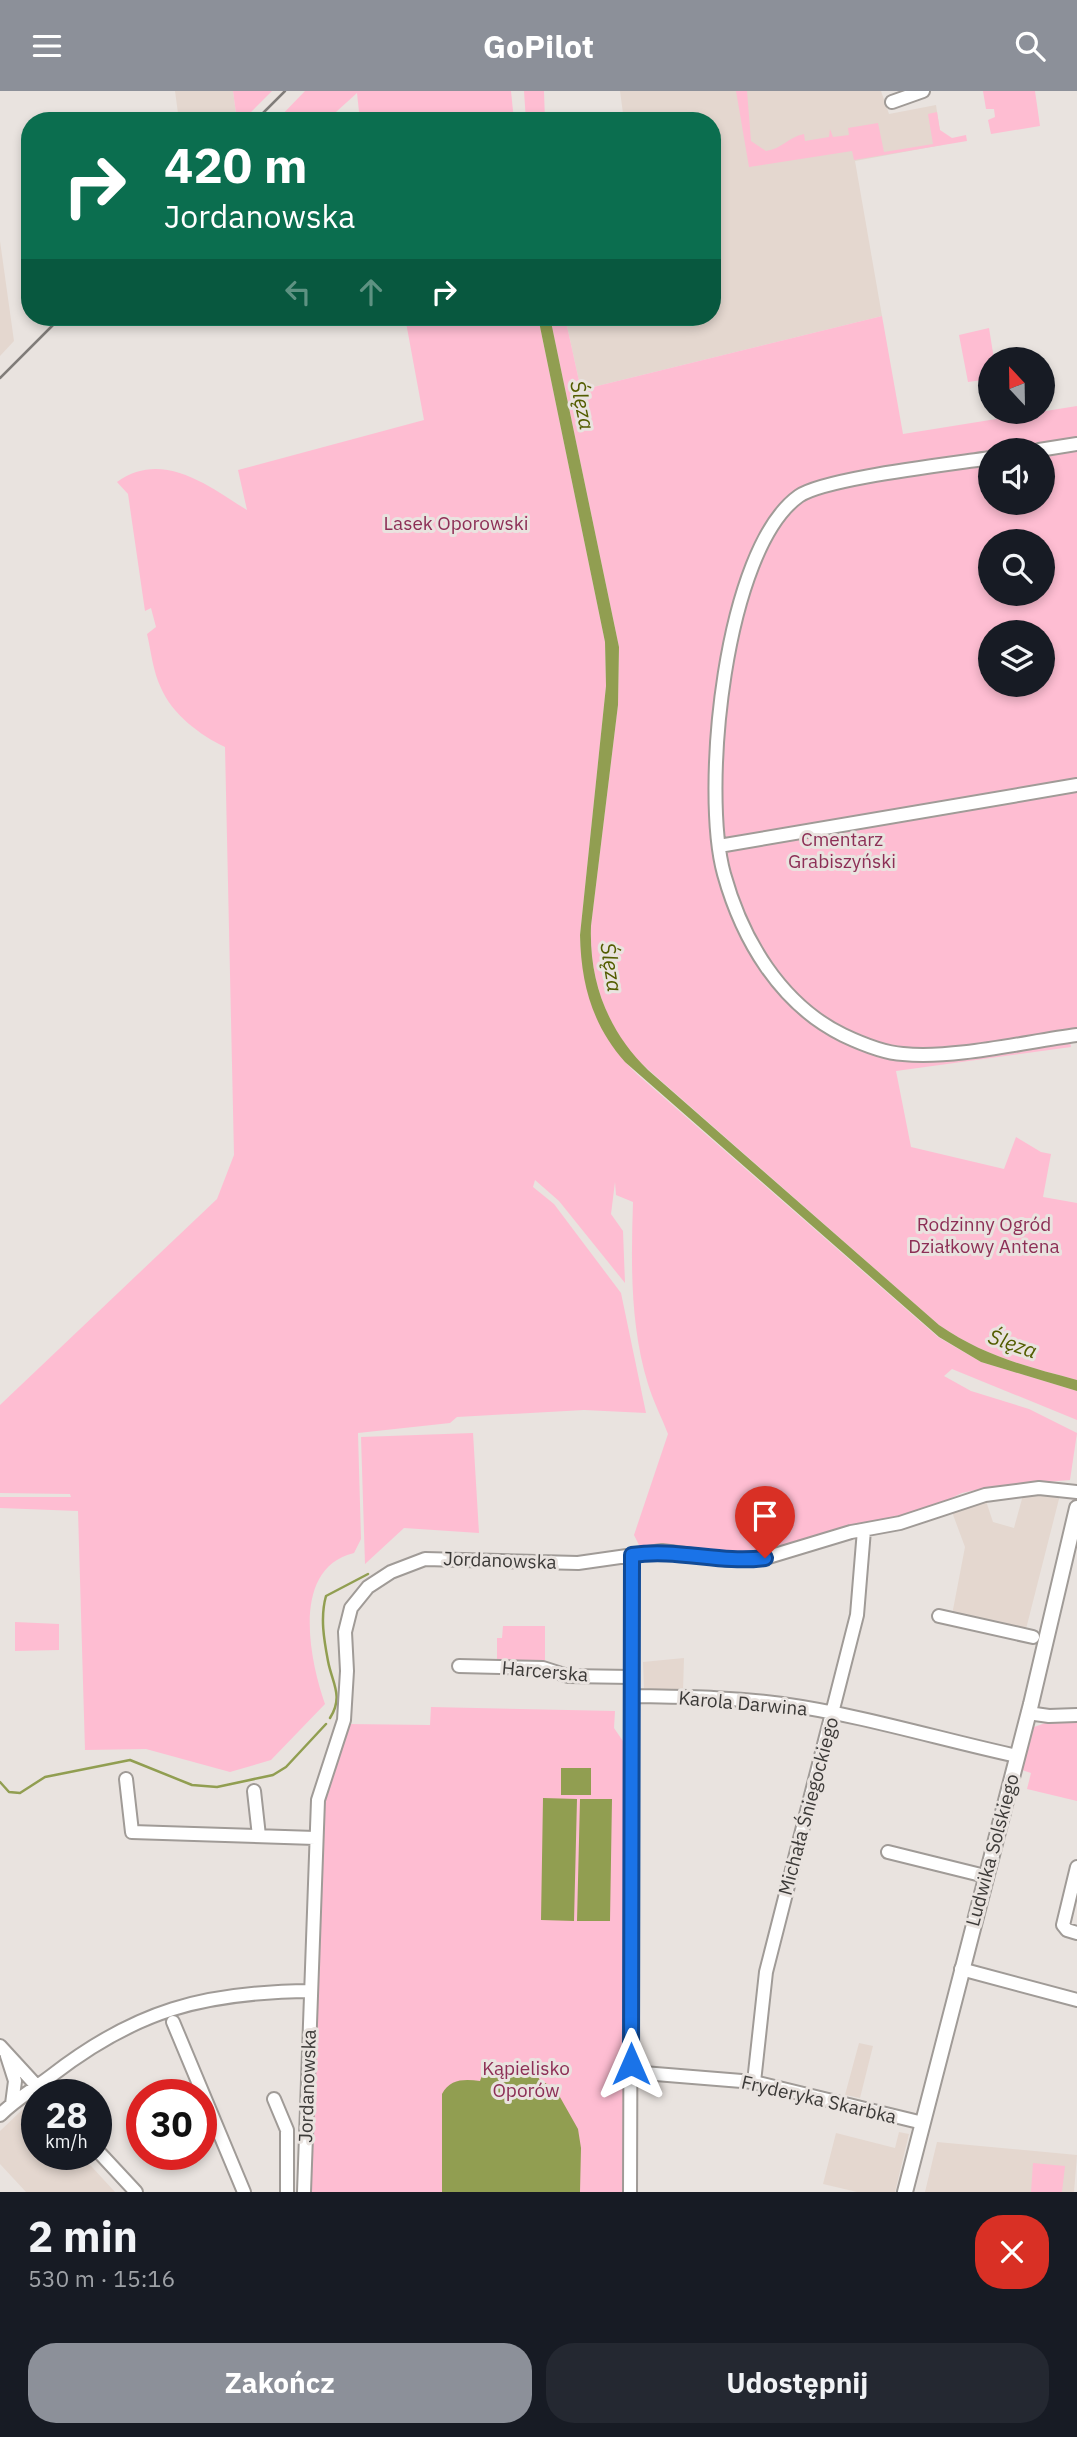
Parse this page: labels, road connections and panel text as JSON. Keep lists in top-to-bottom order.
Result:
{
  "streets": {
    "main road": ["Ludwika Solskiego"],
    "street": [
      "Jordanowska",
      "Harcerska",
      "Karola Darwina",
      "Michała Śniegockiego",
      "Fryderyka Skarbka"
    ]
  },
  "crossings": [
    ["Jordanowska", "Michała Śniegockiego"],
    ["Karola Darwina", "Michała Śniegockiego"],
    ["Karola Darwina", "Ludwika Solskiego"],
    ["Michała Śniegockiego", "Fryderyka Skarbka"],
    ["Ludwika Solskiego", "Fryderyka Skarbka"]
  ],
  "water": ["Ślęza"],
  "parks": [
    "Lasek Oporowski",
    "Cmentarz Grabiszyński",
    "Rodzinny Ogród Działkowy Antena",
    "Kąpielisko Oporów"
  ],
  "north": "top",
  "page": {
    "header": "GoPilot",
    "turn": ["420 m", "Jordanowska"],
    "speed": "28 km/h",
    "limit": "30",
    "heading": ["2 min", "530 m · 15:16"],
    "buttons": ["Zakończ", "Udostępnij"]
  }
}
